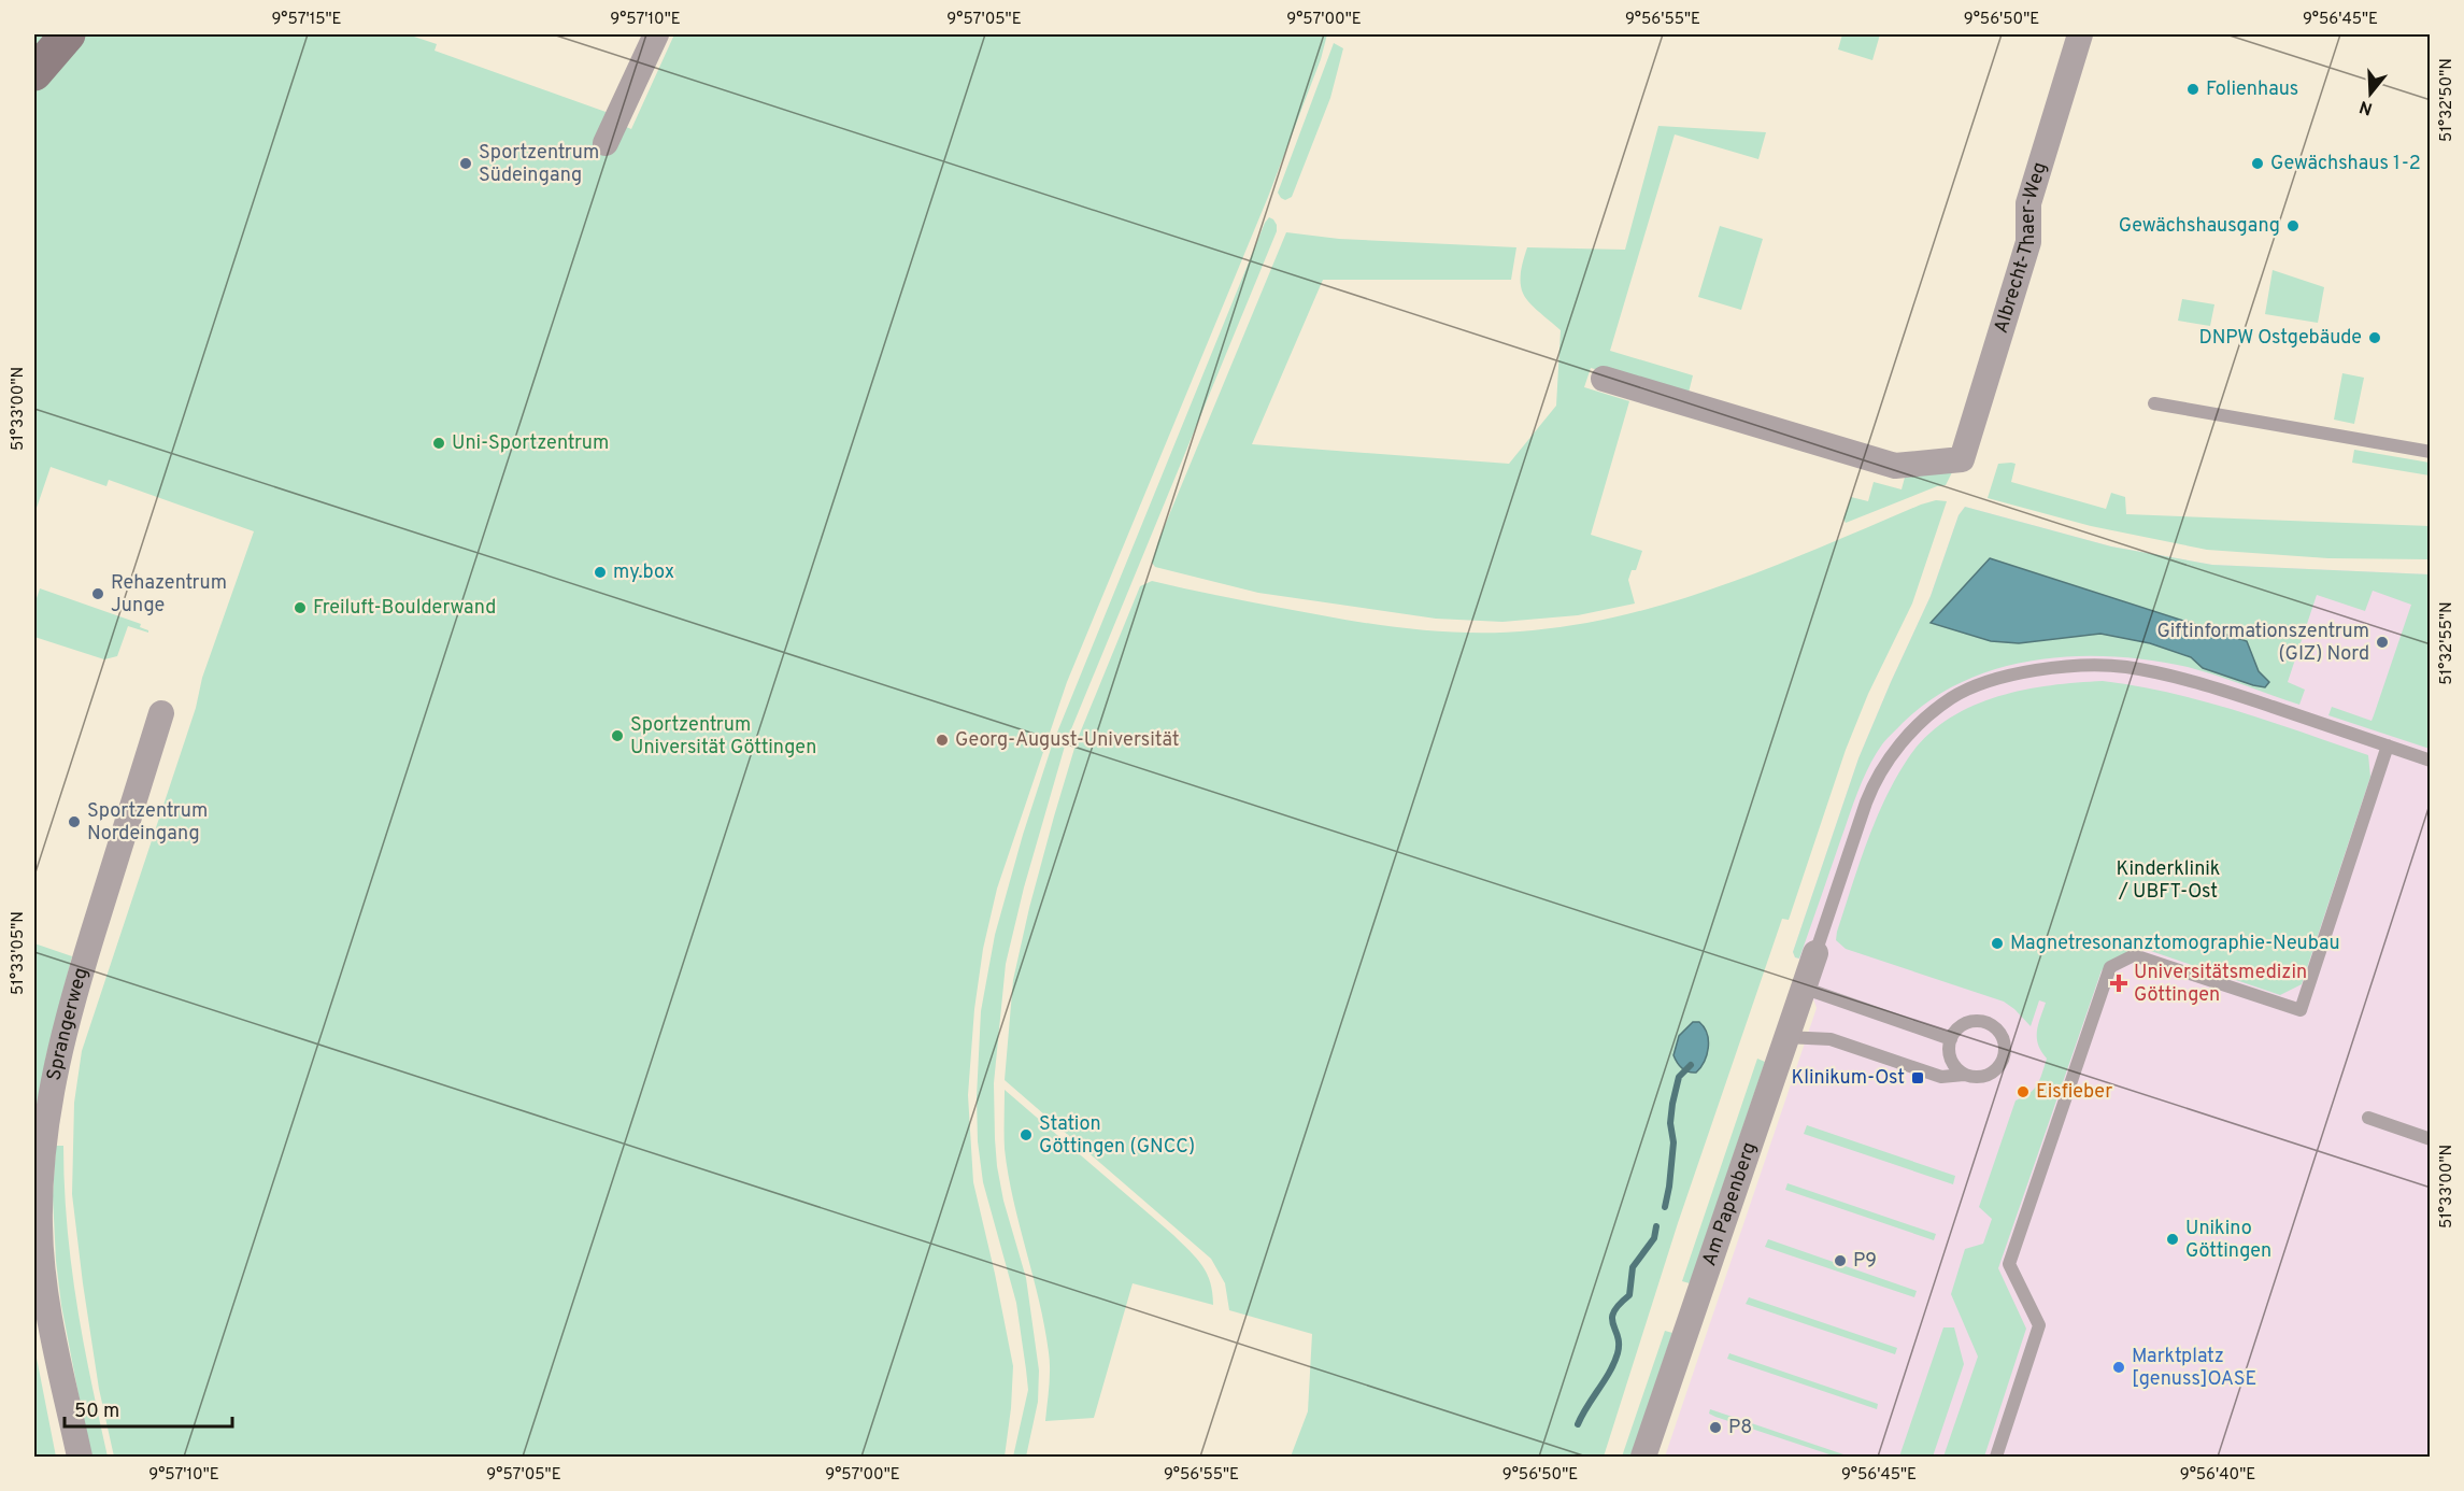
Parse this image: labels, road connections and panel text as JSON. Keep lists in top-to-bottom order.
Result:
{
  "streets": {
    "street": ["Albrecht-Thaer-Weg", "Sprangerweg", "Am Papenberg"]
  },
  "parks": ["Kinderklinik / UBFT-Ost"],
  "places": {
    "other": [
      "Folienhaus",
      "Sportzentrum Südeingang",
      "Gewächshaus 1-2",
      "Gewächshausgang",
      "DNPW Ostgebäude",
      "Uni-Sportzentrum",
      "my.box",
      "Rehazentrum Junge",
      "Freiluft-Boulderwand",
      "Giftinformationszentrum (GIZ) Nord",
      "Sportzentrum Universität Göttingen",
      "Georg-August-Universität",
      "Sportzentrum Nordeingang",
      "Magnetresonanztomographie-Neubau",
      "Eisfieber",
      "Station Göttingen (GNCC)",
      "Unikino Göttingen",
      "P9",
      "Marktplatz [genuss]OASE",
      "P8"
    ],
    "health": ["Universitätsmedizin Göttingen"],
    "transit": ["Klinikum-Ost"]
  },
  "scale_bar": "50 m",
  "north": "bottom",
  "coordinates": [
    "9°57'15\"E",
    "9°57'10\"E",
    "9°57'05\"E",
    "9°57'00\"E",
    "9°56'55\"E",
    "9°56'50\"E",
    "9°56'45\"E",
    "51°32'50\"N",
    "51°33'00\"N",
    "51°32'55\"N",
    "51°33'05\"N",
    "9°56'40\"E"
  ]
}
